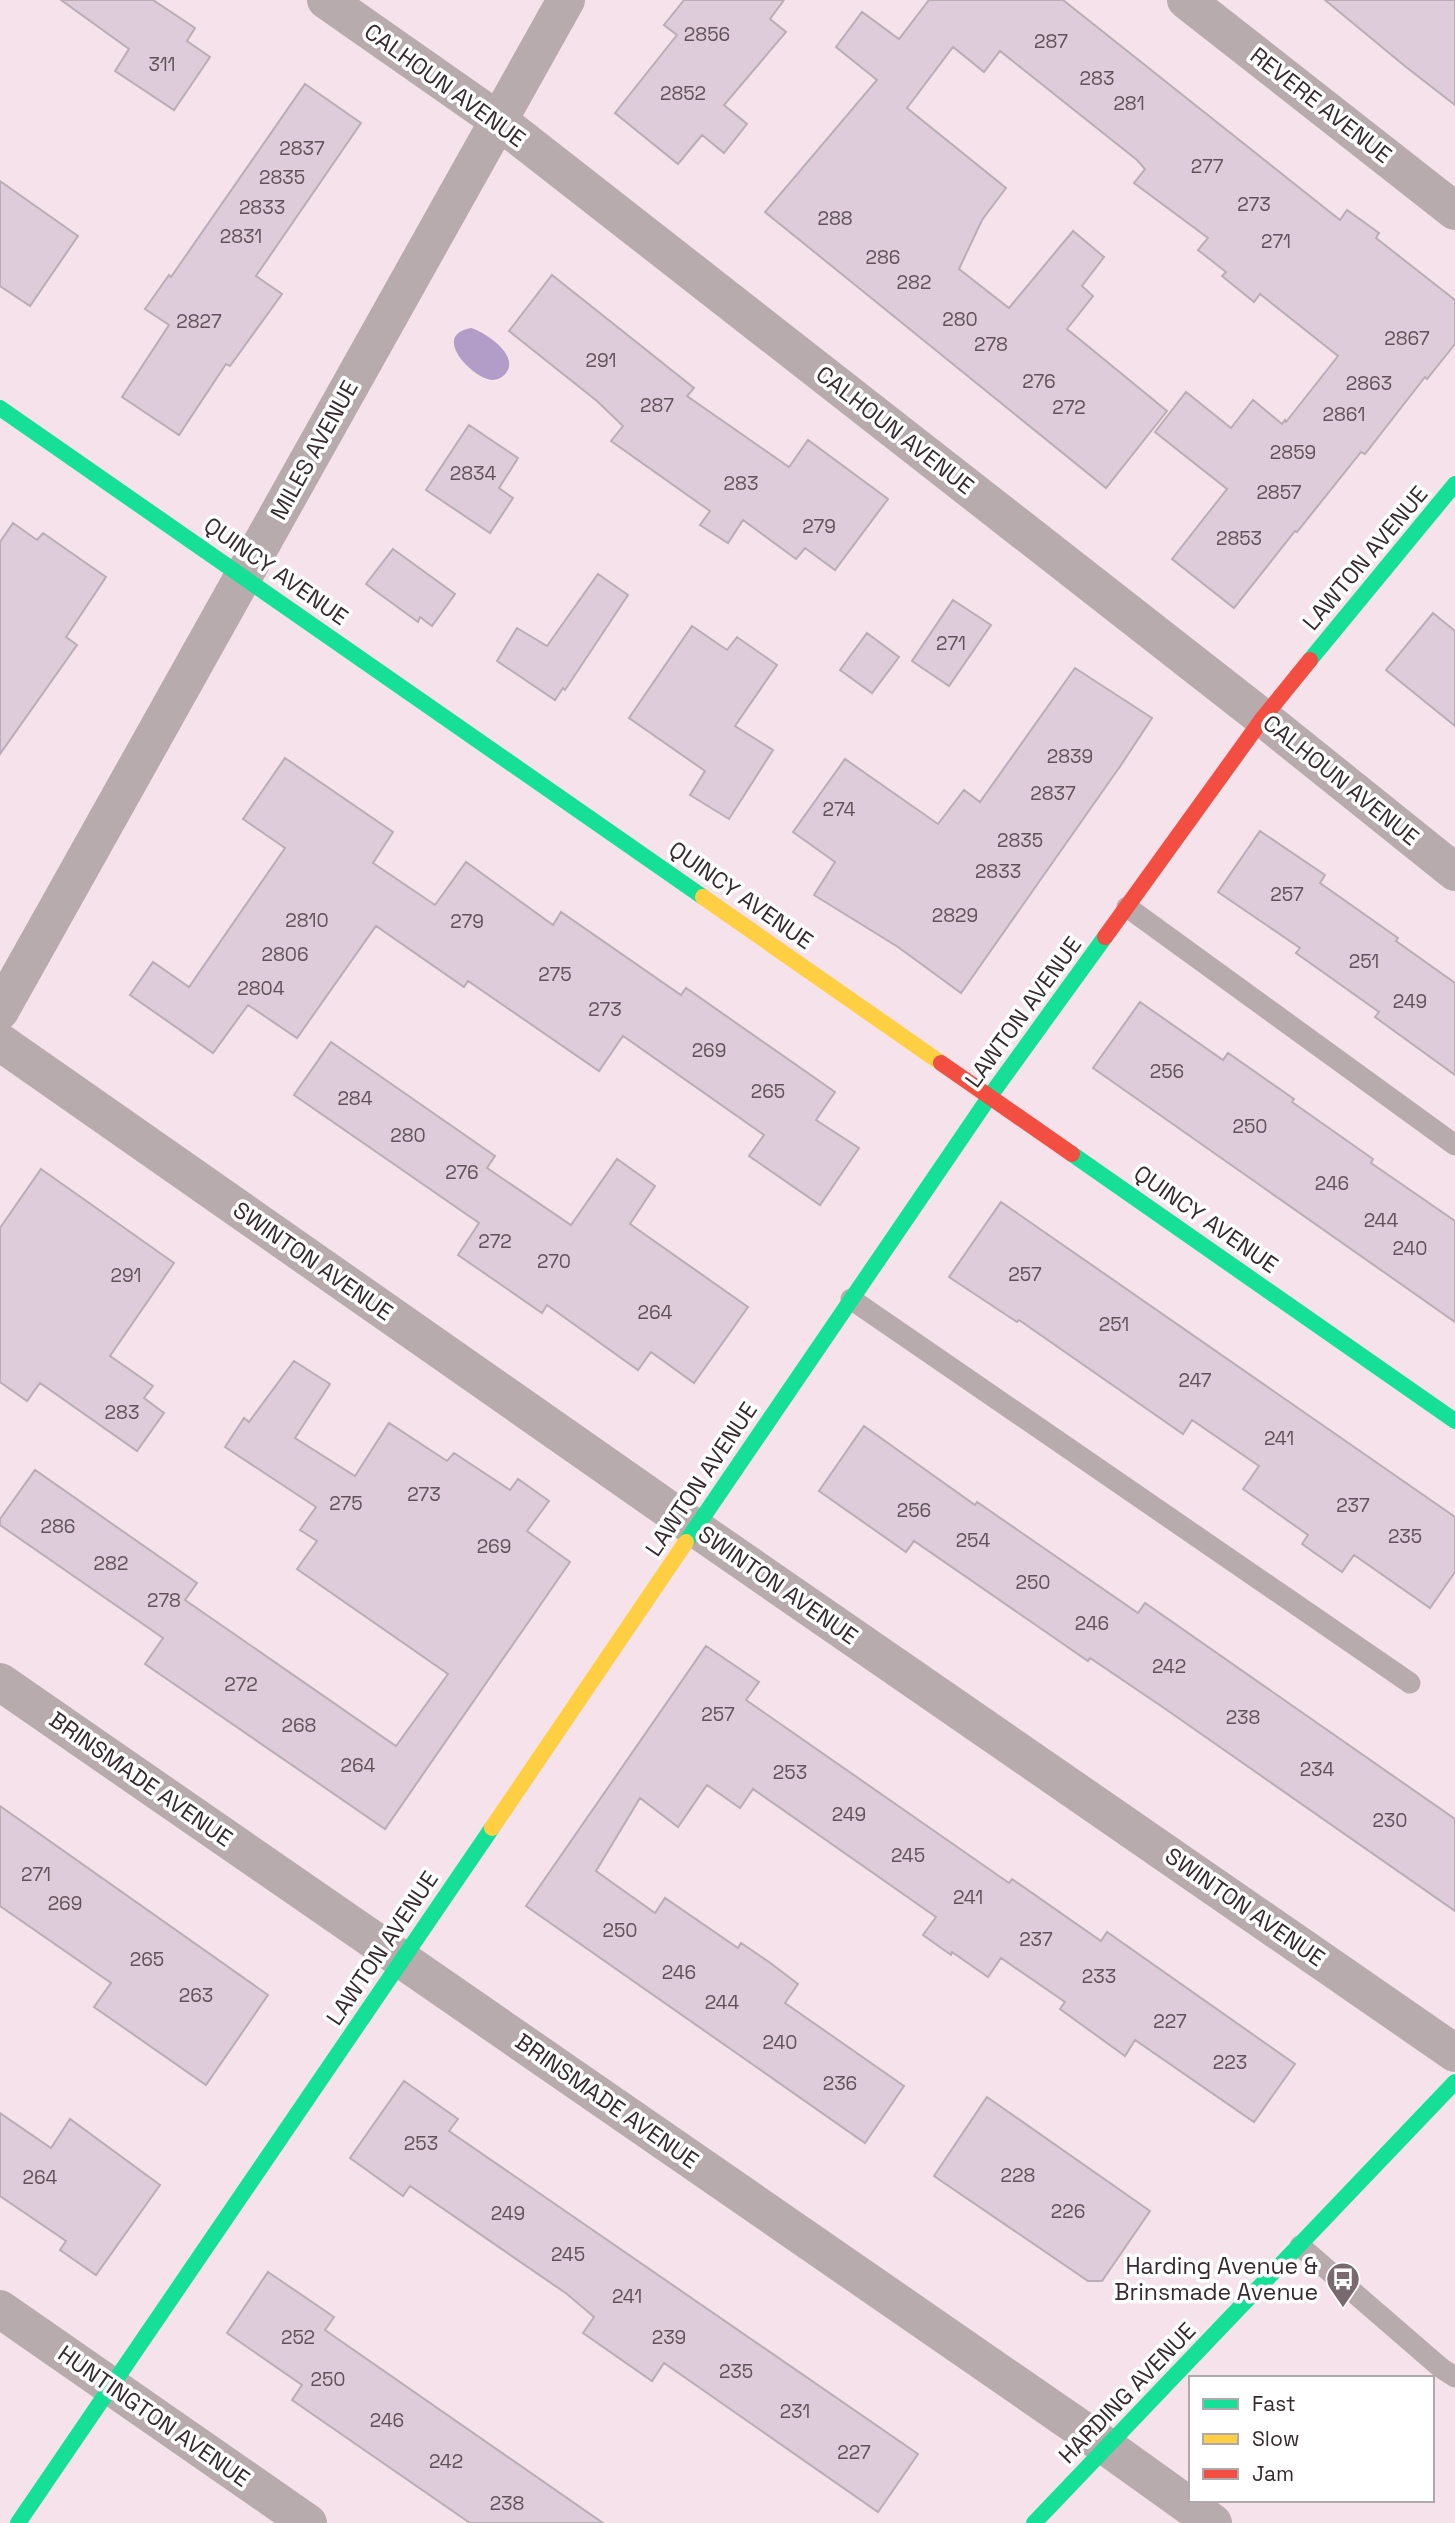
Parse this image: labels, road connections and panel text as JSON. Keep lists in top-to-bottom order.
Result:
{
  "streets": {
    "street": [
      "CALHOUN AVENUE",
      "REVERE AVENUE",
      "MILES AVENUE",
      "LAWTON AVENUE",
      "QUINCY AVENUE",
      "SWINTON AVENUE",
      "BRINSMADE AVENUE",
      "HARDING AVENUE",
      "HUNTINGTON AVENUE"
    ]
  },
  "crossings": [
    ["CALHOUN AVENUE", "MILES AVENUE"],
    ["CALHOUN AVENUE", "LAWTON AVENUE"],
    ["MILES AVENUE", "QUINCY AVENUE"],
    ["LAWTON AVENUE", "QUINCY AVENUE"],
    ["LAWTON AVENUE", "SWINTON AVENUE"],
    ["LAWTON AVENUE", "BRINSMADE AVENUE"],
    ["LAWTON AVENUE", "HUNTINGTON AVENUE"],
    ["BRINSMADE AVENUE", "HARDING AVENUE"]
  ],
  "places": {
    "bus stop": ["Harding Avenue & Brinsmade Avenue"]
  },
  "house_numbers": [
    "2856",
    "287",
    "311",
    "283",
    "2852",
    "281",
    "2837",
    "277",
    "2835",
    "273",
    "2833",
    "288",
    "2831",
    "271",
    "286",
    "282",
    "280",
    "2827",
    "2867",
    "278",
    "291",
    "276",
    "2863",
    "287",
    "272",
    "2861",
    "2859",
    "2834",
    "283",
    "2857",
    "279",
    "2853",
    "271",
    "2839",
    "2837",
    "274",
    "2835",
    "2833",
    "257",
    "2829",
    "2810",
    "279",
    "2806",
    "251",
    "275",
    "2804",
    "249",
    "273",
    "269",
    "256",
    "265",
    "284",
    "250",
    "280",
    "276",
    "246",
    "244",
    "272",
    "240",
    "270",
    "257",
    "291",
    "264",
    "251",
    "247",
    "283",
    "241",
    "273",
    "275",
    "237",
    "256",
    "286",
    "235",
    "254",
    "269",
    "282",
    "250",
    "278",
    "246",
    "242",
    "272",
    "257",
    "238",
    "268",
    "264",
    "234",
    "253",
    "249",
    "230",
    "245",
    "271",
    "241",
    "269",
    "250",
    "237",
    "265",
    "246",
    "233",
    "263",
    "244",
    "227",
    "240",
    "223",
    "236",
    "253",
    "228",
    "264",
    "226",
    "249",
    "245",
    "241",
    "252",
    "239",
    "235",
    "250",
    "231",
    "246",
    "227",
    "242",
    "238"
  ],
  "legend": ["Fast", "Slow", "Jam"]
}
